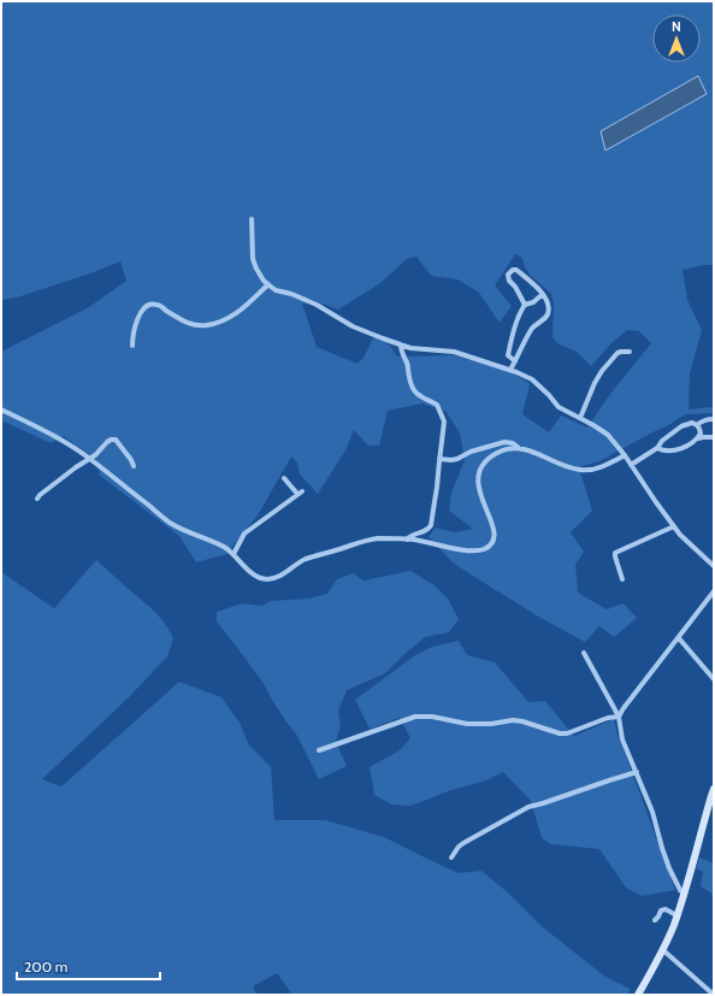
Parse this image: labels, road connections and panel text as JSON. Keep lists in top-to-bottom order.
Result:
{
  "scale_bar": "200 m",
  "north": "top"
}
